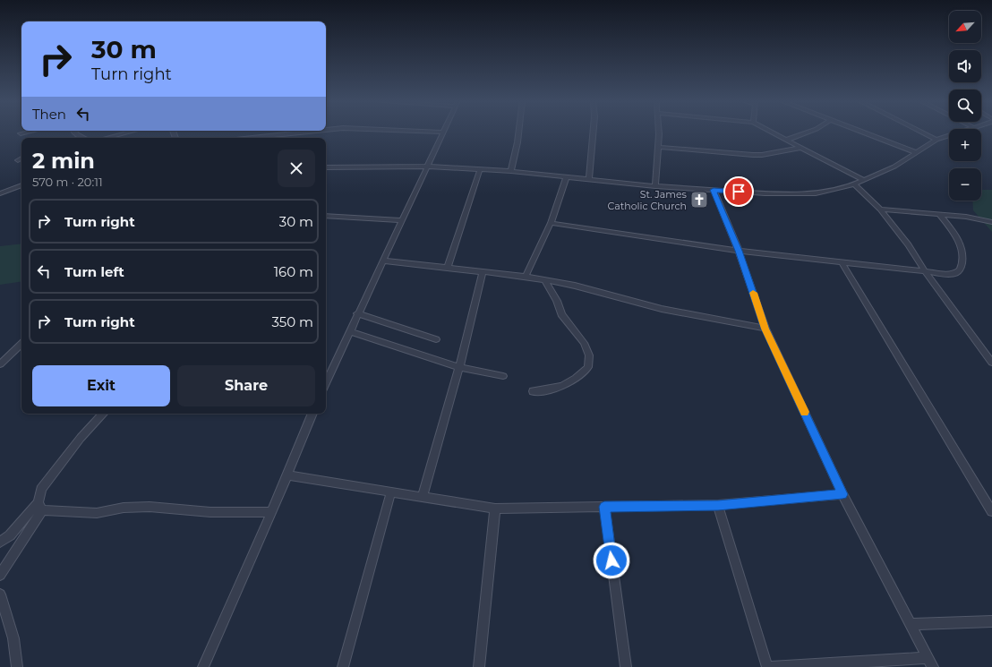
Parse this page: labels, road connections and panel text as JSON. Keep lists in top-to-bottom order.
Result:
{
  "places": {
    "church": ["St. James Catholic Church"]
  },
  "north": "bottom left",
  "page": {
    "map_buttons": ["+", "−"],
    "turn": ["30 m", "Turn right"],
    "then": "Then",
    "heading": ["2 min", "570 m · 20:11"],
    "list": [
      {
        "name": "Turn right",
        "value": "30 m"
      },
      {
        "name": "Turn left",
        "value": "160 m"
      },
      {
        "name": "Turn right",
        "value": "350 m"
      }
    ],
    "buttons": ["Exit", "Share"]
  }
}
